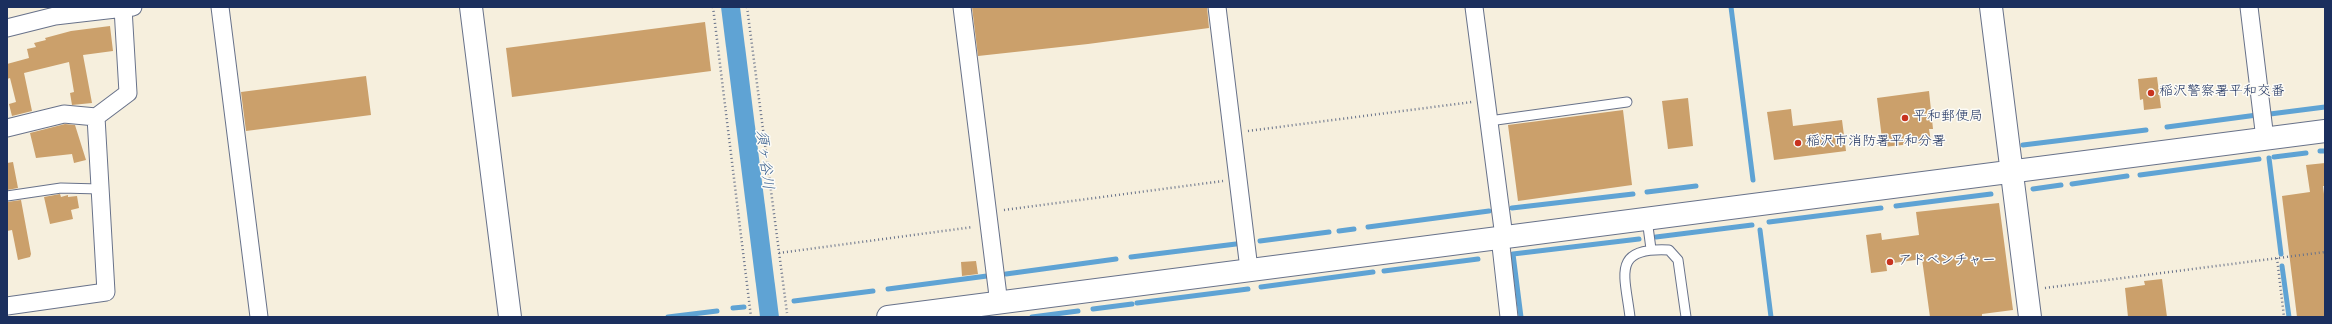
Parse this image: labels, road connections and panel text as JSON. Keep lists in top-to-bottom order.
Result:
{
  "water": ["須ヶ谷川"],
  "places": [
    "稲沢警察署平和交番",
    "平和郵便局",
    "稲沢市消防署平和分署",
    "アドベンチャー"
  ]
}
